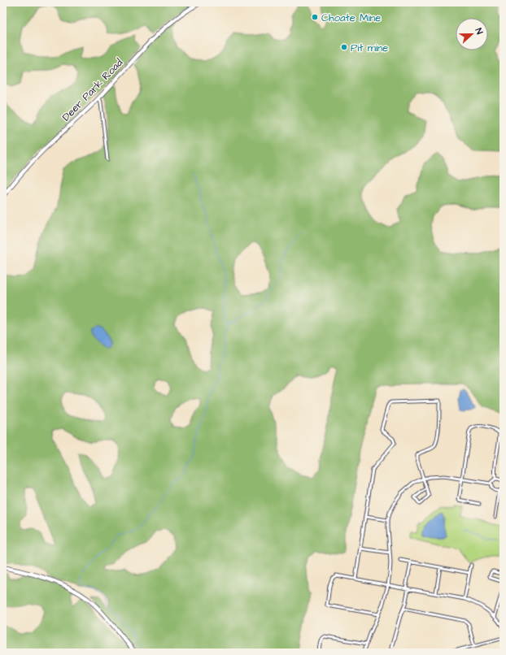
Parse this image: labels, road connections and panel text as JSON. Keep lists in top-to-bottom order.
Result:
{
  "streets": {
    "street": ["Deer Park Road"]
  },
  "places": ["Choate Mine", "Pit mine"],
  "north": "right"
}
